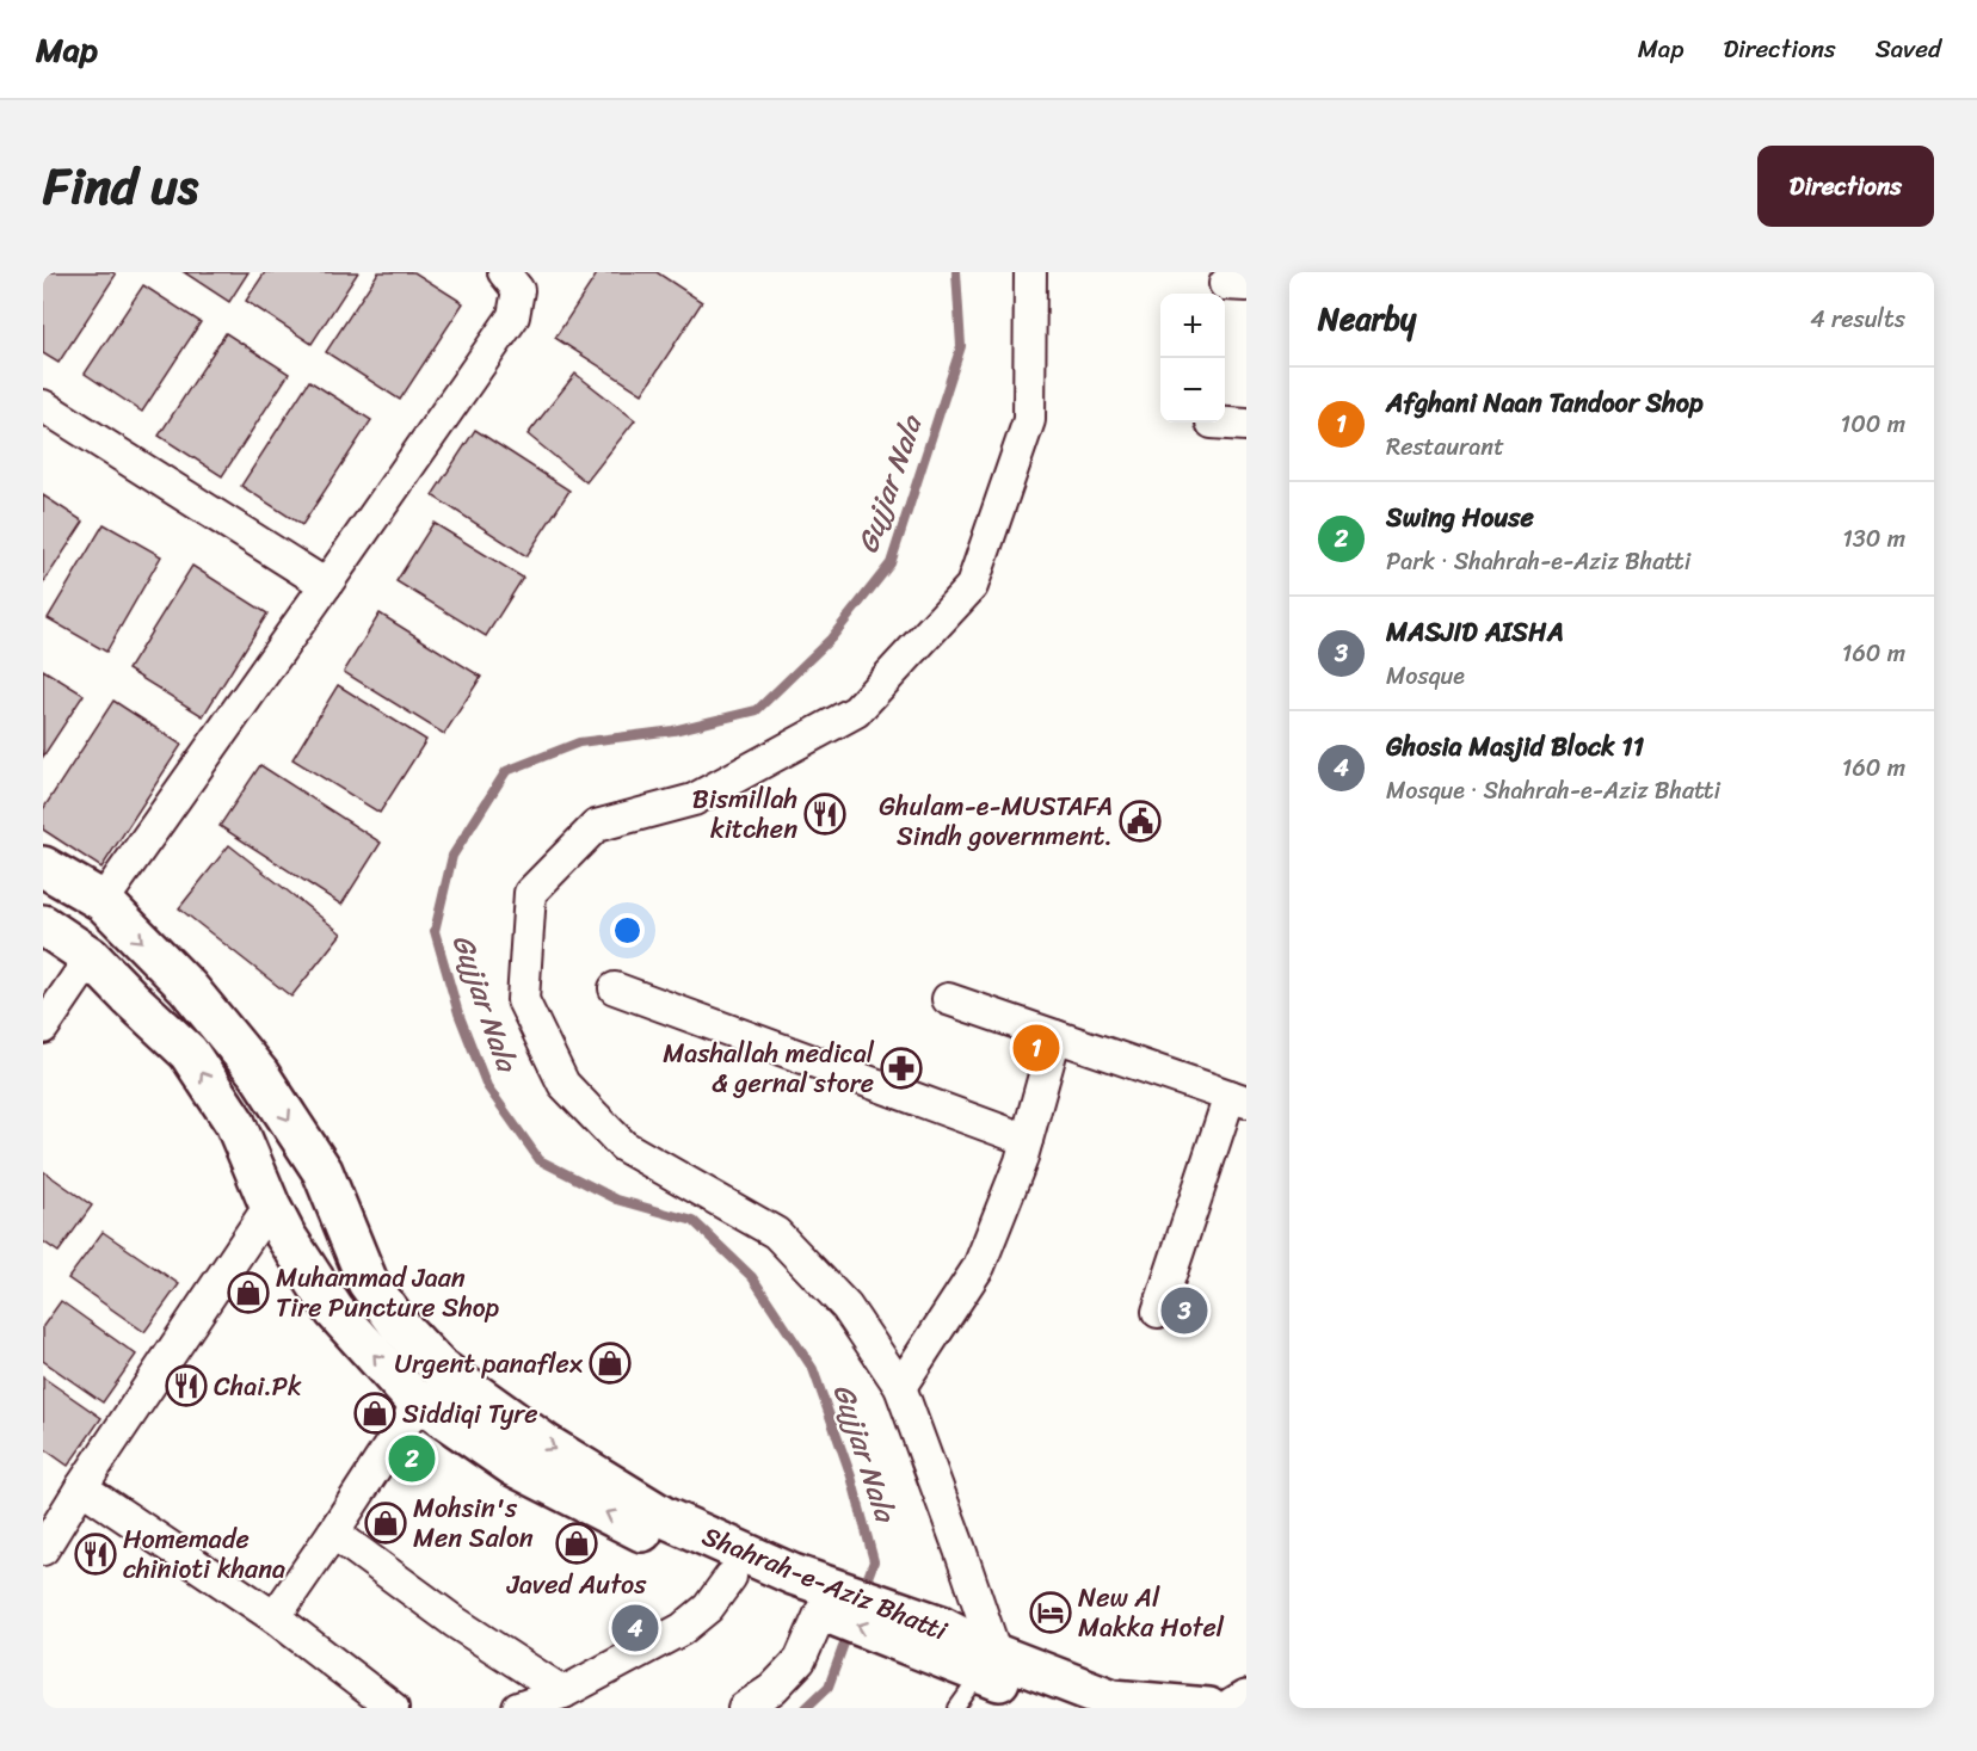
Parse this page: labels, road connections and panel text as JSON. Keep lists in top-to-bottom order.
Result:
{
  "streets": {
    "main road": ["Shahrah-e-Aziz Bhatti"]
  },
  "water": ["Gujjar Nala"],
  "places": {
    "restaurant": ["Bismillah kitchen", "Chai.Pk", "Homemade chinioti khana"],
    "public building": ["Ghulam-e-MUSTAFA Sindh government."],
    "pharmacy": ["Mashallah medical & gernal store"],
    "shop": [
      "Muhammad Jaan Tire Puncture Shop",
      "Urgent panaflex",
      "Siddiqi Tyre",
      "Mohsin's Men Salon",
      "Javed Autos"
    ],
    "hotel": ["New Al Makka Hotel"]
  },
  "page": {
    "header": "Map",
    "nav": ["Map", "Directions", "Saved"],
    "title": "Find us",
    "buttons": "Directions",
    "heading": ["Nearby", "4 results"],
    "map_buttons": ["+", "−"],
    "list": [
      {
        "mark": "1",
        "name": "Afghani Naan Tandoor Shop",
        "note": "Restaurant",
        "value": "100 m"
      },
      {
        "mark": "2",
        "name": "Swing House",
        "note": "Park · Shahrah-e-Aziz Bhatti",
        "value": "130 m"
      },
      {
        "mark": "3",
        "name": "MASJID AISHA",
        "note": "Mosque",
        "value": "160 m"
      },
      {
        "mark": "4",
        "name": "Ghosia Masjid Block 11",
        "note": "Mosque · Shahrah-e-Aziz Bhatti",
        "value": "160 m"
      }
    ],
    "pins": [
      "1",
      "3",
      "2",
      "4"
    ]
  }
}
